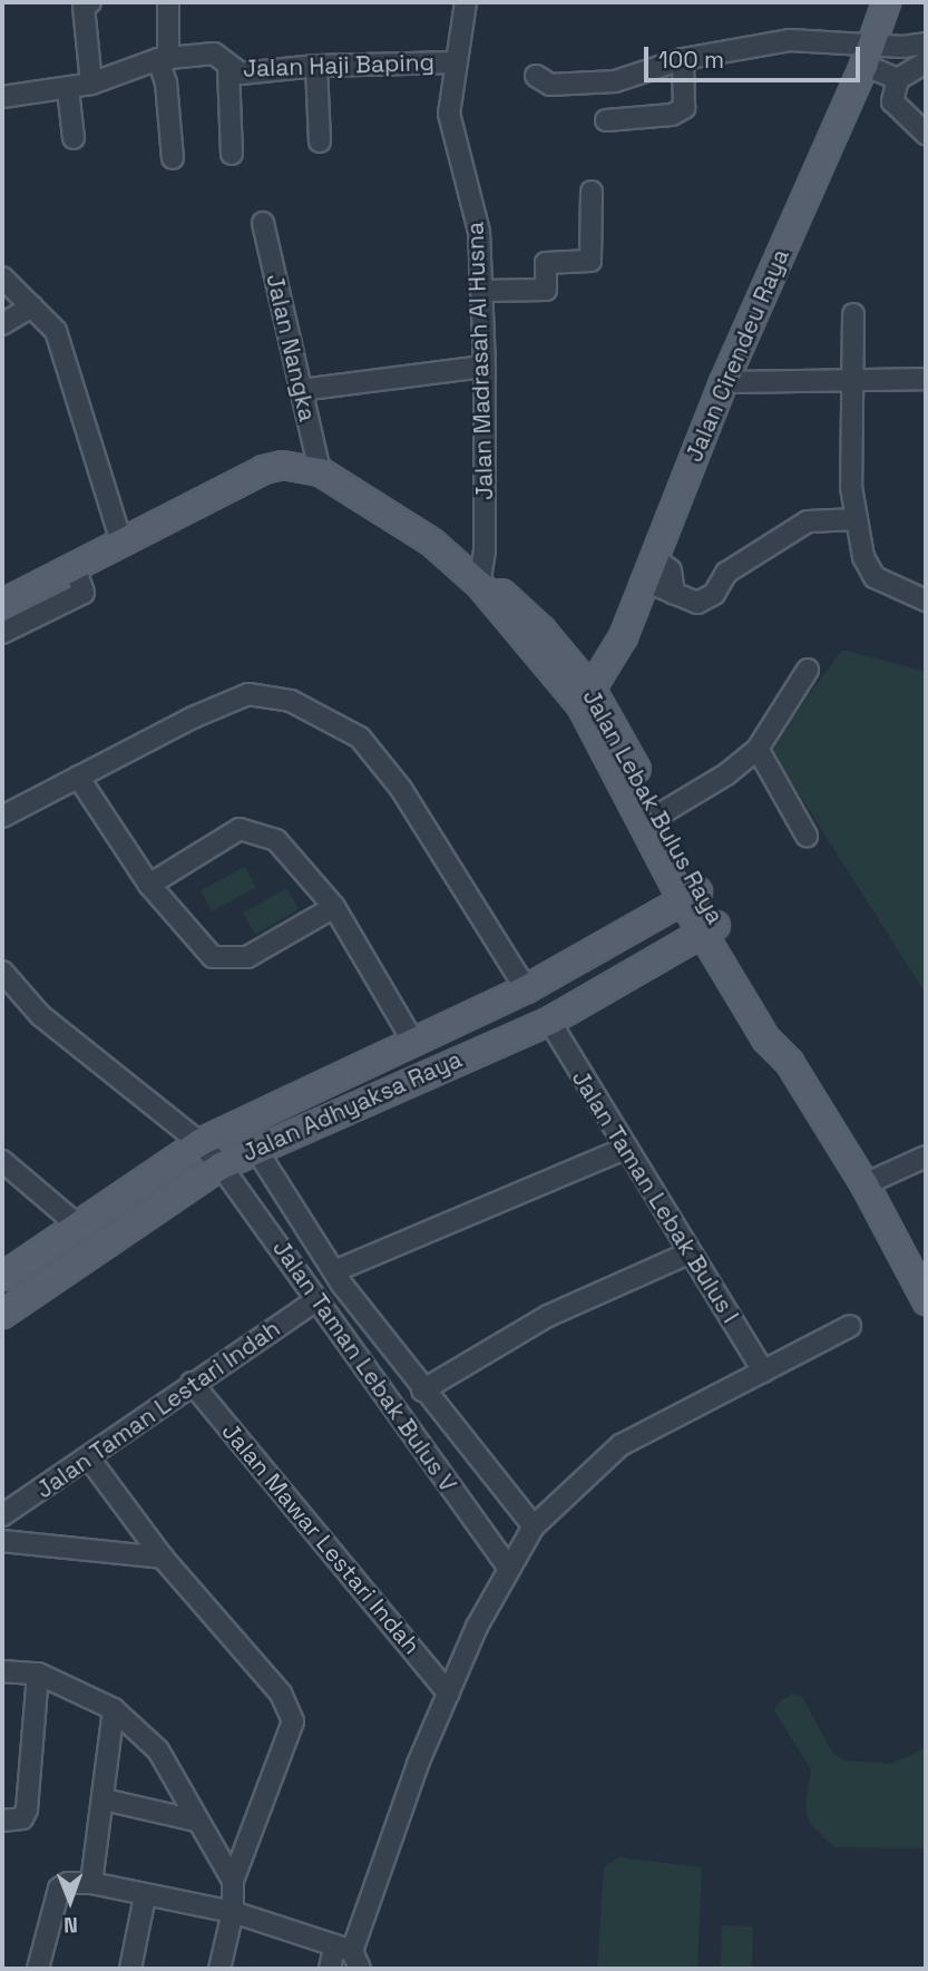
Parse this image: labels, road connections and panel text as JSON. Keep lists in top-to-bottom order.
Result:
{
  "streets": {
    "main road": ["Jalan Cirendeu Raya", "Jalan Lebak Bulus Raya", "Jalan Adhyaksa Raya"],
    "street": [
      "Jalan Haji Baping",
      "Jalan Nangka",
      "Jalan Madrasah Al Husna",
      "Jalan Taman Lebak Bulus I",
      "Jalan Taman Lebak Bulus V",
      "Jalan Taman Lestari Indah",
      "Jalan Mawar Lestari Indah"
    ]
  },
  "crossings": [
    ["Jalan Haji Baping", "Jalan Madrasah Al Husna"],
    ["Jalan Nangka", "Jalan Lebak Bulus Raya"],
    ["Jalan Cirendeu Raya", "Jalan Lebak Bulus Raya"],
    ["Jalan Madrasah Al Husna", "Jalan Lebak Bulus Raya"],
    ["Jalan Lebak Bulus Raya", "Jalan Adhyaksa Raya"],
    ["Jalan Adhyaksa Raya", "Jalan Taman Lebak Bulus I"],
    ["Jalan Adhyaksa Raya", "Jalan Taman Lebak Bulus V"],
    ["Jalan Taman Lebak Bulus V", "Jalan Taman Lestari Indah"],
    ["Jalan Taman Lestari Indah", "Jalan Mawar Lestari Indah"]
  ],
  "scale_bar": "100 m",
  "north": "bottom"
}
